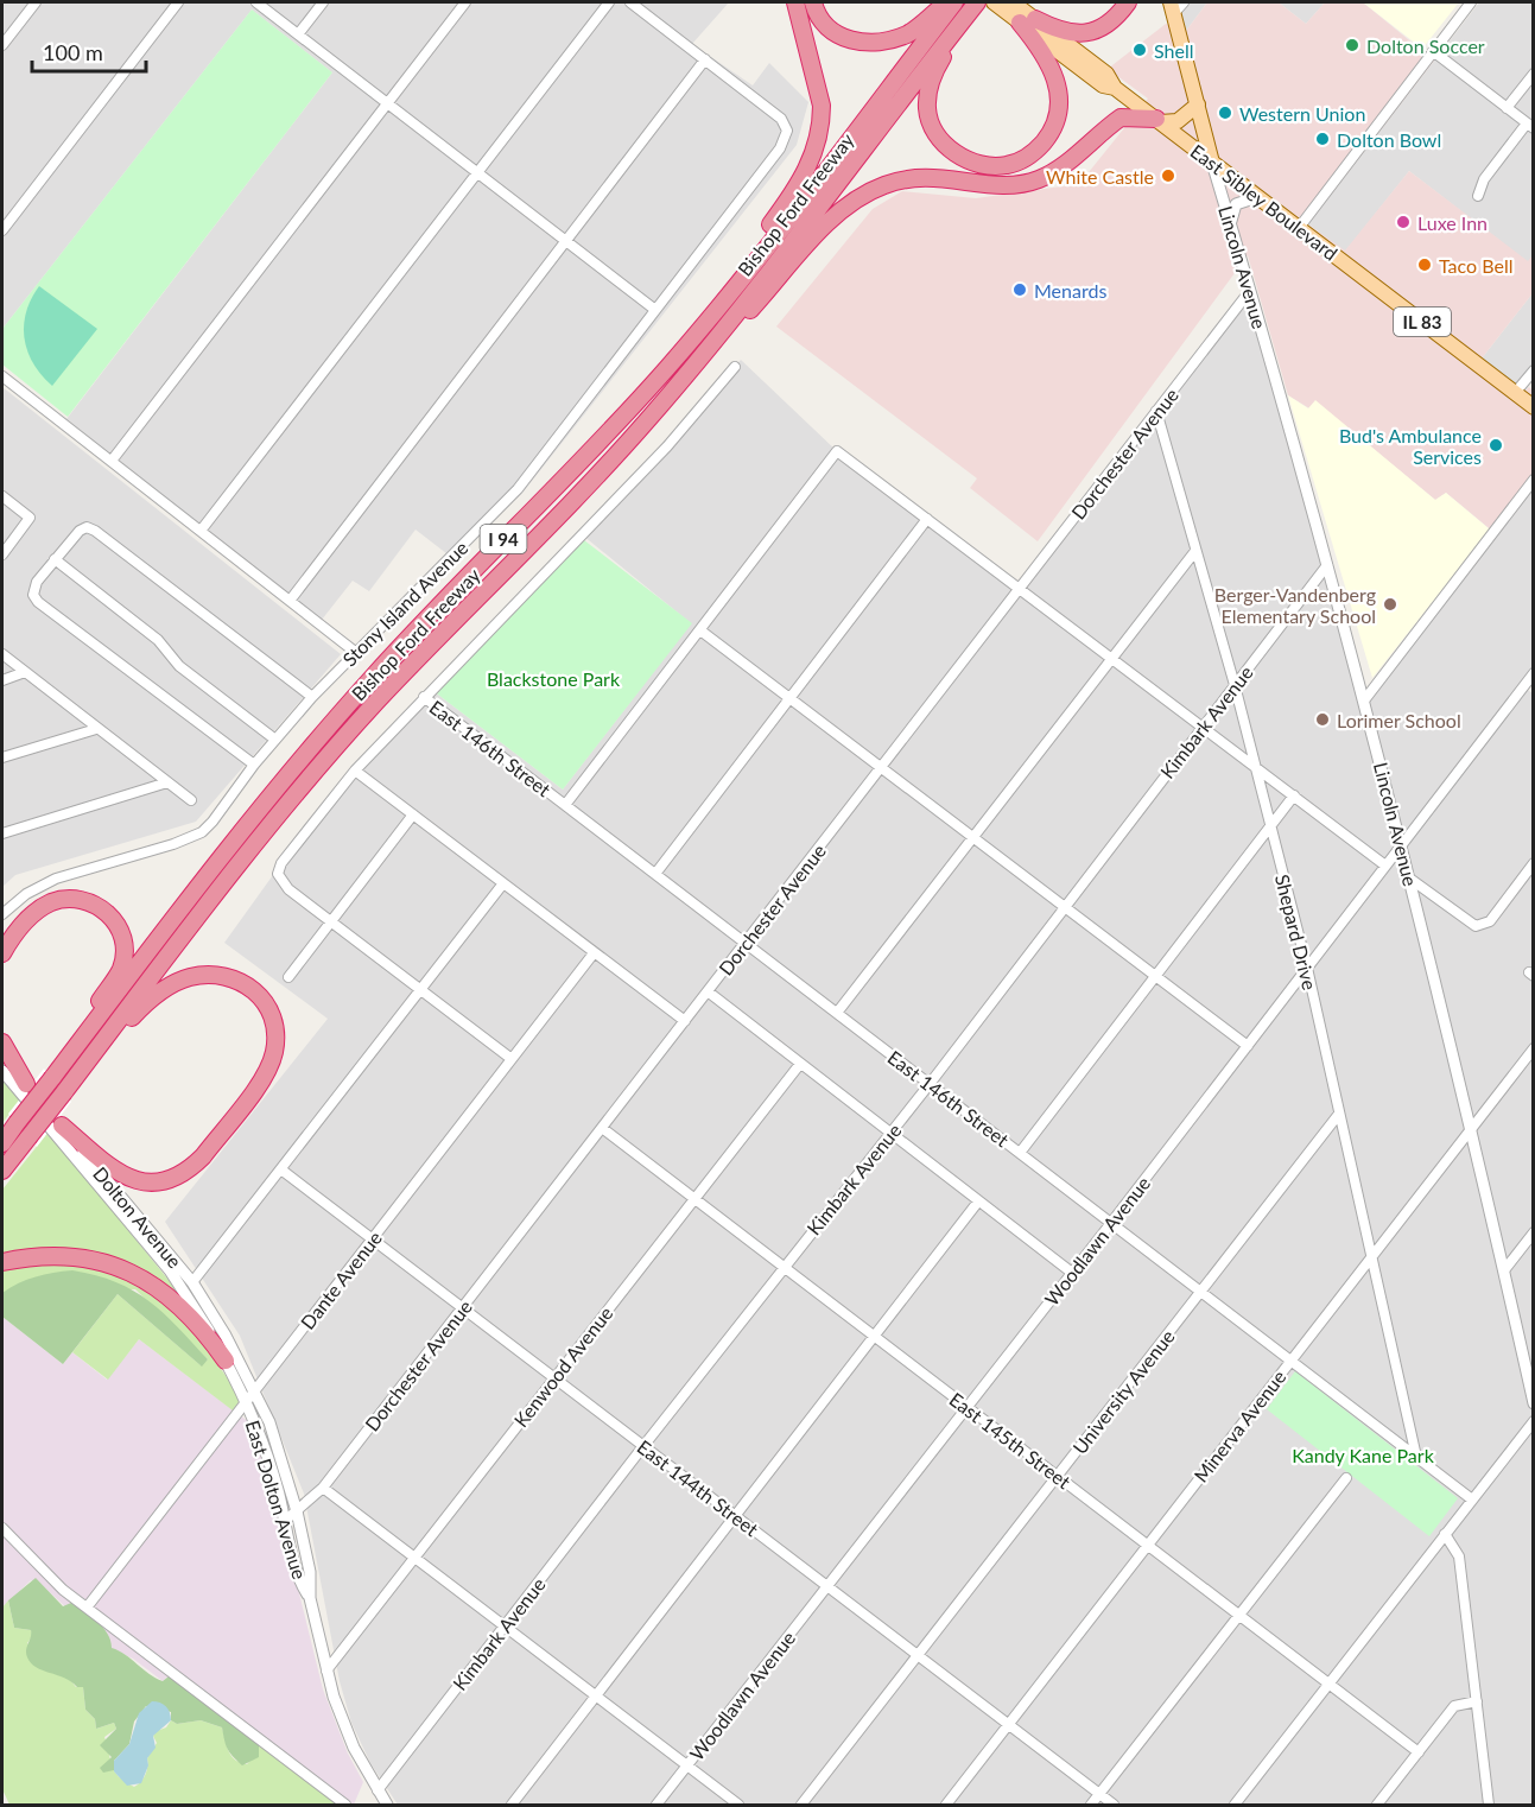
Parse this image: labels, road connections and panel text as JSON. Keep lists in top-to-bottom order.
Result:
{
  "streets": {
    "highway": ["Bishop Ford Freeway", "I 94"],
    "main road": ["East Sibley Boulevard", "Lincoln Avenue", "IL 83"],
    "street": [
      "Dorchester Avenue",
      "Stony Island Avenue",
      "Kimbark Avenue",
      "East 146th Street",
      "Shepard Drive",
      "Dolton Avenue",
      "Woodlawn Avenue",
      "Dante Avenue",
      "Kenwood Avenue",
      "University Avenue",
      "Minerva Avenue",
      "East 145th Street",
      "East 144th Street",
      "East Dolton Avenue"
    ]
  },
  "crossings": [
    ["East Sibley Boulevard", "Lincoln Avenue"],
    ["Lincoln Avenue", "Dorchester Avenue"],
    ["Lincoln Avenue", "Kimbark Avenue"],
    ["Lincoln Avenue", "Woodlawn Avenue"],
    ["Lincoln Avenue", "Minerva Avenue"],
    ["Dorchester Avenue", "East 146th Street"],
    ["Dorchester Avenue", "Shepard Drive"],
    ["Dorchester Avenue", "East 145th Street"],
    ["Dorchester Avenue", "East 144th Street"],
    ["Dorchester Avenue", "East Dolton Avenue"],
    ["Kimbark Avenue", "East 146th Street"],
    ["Kimbark Avenue", "Shepard Drive"],
    ["Kimbark Avenue", "East 145th Street"],
    ["Kimbark Avenue", "East 144th Street"],
    ["Kimbark Avenue", "East Dolton Avenue"],
    ["East 146th Street", "Shepard Drive"],
    ["East 146th Street", "Woodlawn Avenue"],
    ["East 146th Street", "University Avenue"],
    ["East 146th Street", "Minerva Avenue"],
    ["Shepard Drive", "Woodlawn Avenue"],
    ["Shepard Drive", "University Avenue"],
    ["Shepard Drive", "Minerva Avenue"],
    ["Dolton Avenue", "Dante Avenue"],
    ["Dolton Avenue", "East Dolton Avenue"],
    ["Woodlawn Avenue", "East 145th Street"],
    ["Woodlawn Avenue", "East 144th Street"],
    ["Dante Avenue", "East 144th Street"],
    ["Dante Avenue", "East Dolton Avenue"],
    ["Kenwood Avenue", "East 145th Street"],
    ["Kenwood Avenue", "East 144th Street"],
    ["Kenwood Avenue", "East Dolton Avenue"],
    ["University Avenue", "East 145th Street"],
    ["University Avenue", "East 144th Street"],
    ["Minerva Avenue", "East 145th Street"],
    ["Minerva Avenue", "East 144th Street"]
  ],
  "parks": ["Blackstone Park", "Kandy Kane Park"],
  "places": [
    "Dolton Soccer",
    "Shell",
    "Western Union",
    "Dolton Bowl",
    "White Castle",
    "Luxe Inn",
    "Taco Bell",
    "Menards",
    "Bud's Ambulance Services",
    "Berger-Vandenberg Elementary School",
    "Lorimer School"
  ],
  "scale_bar": "100 m"
}
